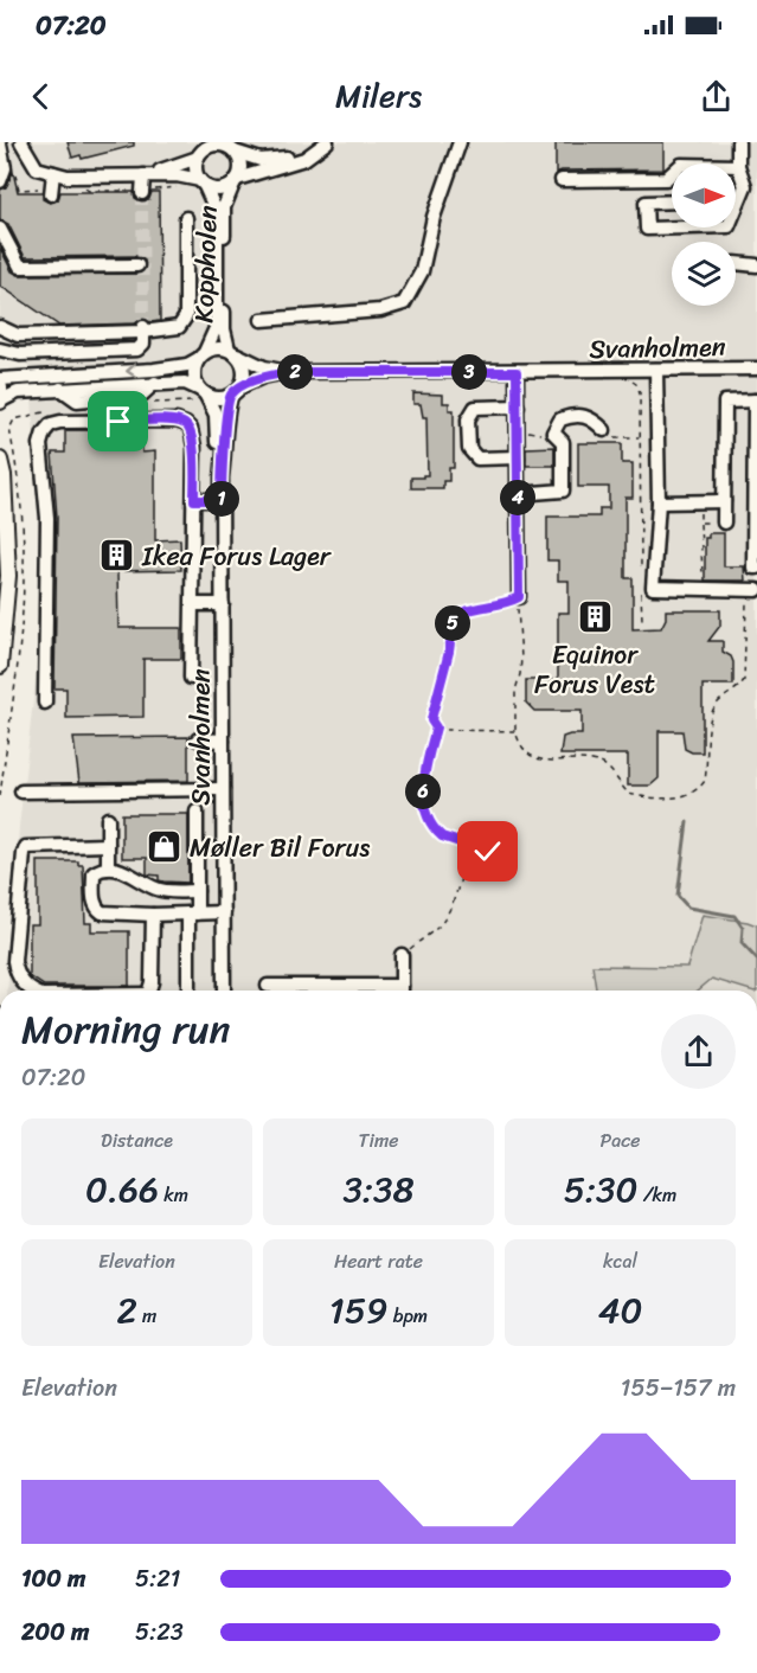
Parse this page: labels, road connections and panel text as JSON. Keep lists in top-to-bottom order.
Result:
{
  "streets": {
    "street": ["Koppholen", "Svanholmen"]
  },
  "crossings": [
    ["Koppholen", "Svanholmen"]
  ],
  "places": {
    "building": ["Ikea Forus Lager", "Equinor Forus Vest"],
    "shop": ["Møller Bil Forus"]
  },
  "north": "right",
  "page": {
    "status": "07:20",
    "header": "Milers",
    "pins": [
      "2",
      "3",
      "4",
      "1",
      "5",
      "6"
    ],
    "heading": ["Morning run", "07:20"],
    "stats": [
      ["Distance", "0.66 km"],
      ["Time", "3:38"],
      ["Pace", "5:30 /km"],
      ["Elevation", "2 m"],
      ["Heart rate", "159 bpm"],
      ["kcal", "40"]
    ],
    "chart": ["Elevation", "155–157 m"],
    "list": [
      {
        "name": "100 m",
        "note": "5:21"
      },
      {
        "name": "200 m",
        "note": "5:23"
      }
    ]
  }
}
